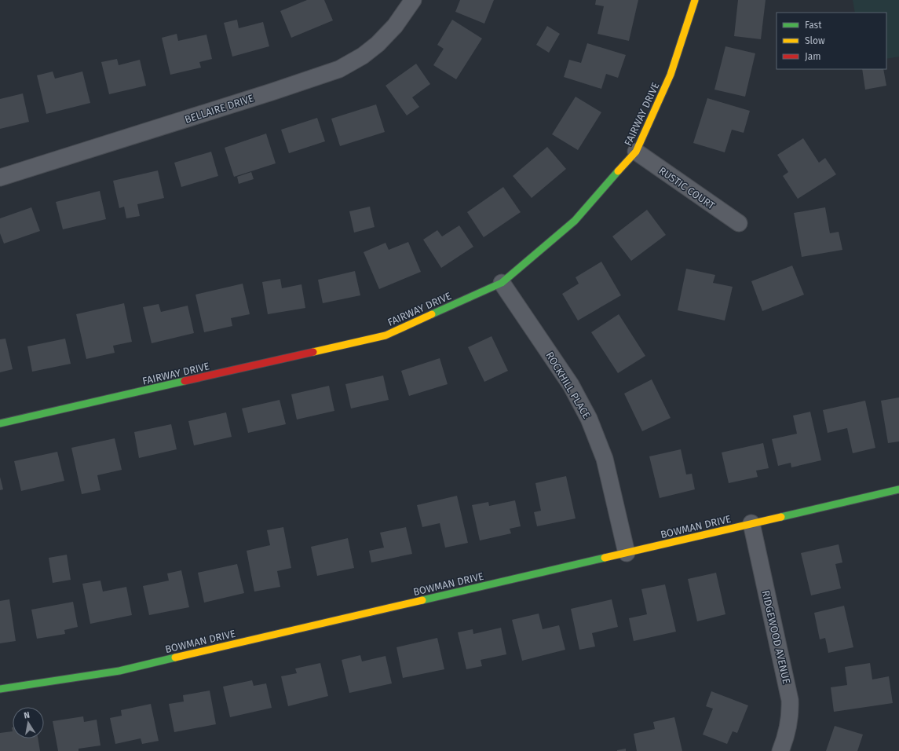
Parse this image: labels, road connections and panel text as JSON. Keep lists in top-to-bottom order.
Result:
{
  "streets": {
    "street": [
      "BELLAIRE DRIVE",
      "FAIRWAY DRIVE",
      "RUSTIC COURT",
      "ROCKHILL PLACE",
      "BOWMAN DRIVE",
      "RIDGEWOOD AVENUE"
    ]
  },
  "crossings": [
    ["FAIRWAY DRIVE", "RUSTIC COURT"],
    ["FAIRWAY DRIVE", "ROCKHILL PLACE"],
    ["ROCKHILL PLACE", "BOWMAN DRIVE"],
    ["BOWMAN DRIVE", "RIDGEWOOD AVENUE"]
  ],
  "legend": ["Fast", "Slow", "Jam"],
  "north": "top"
}
